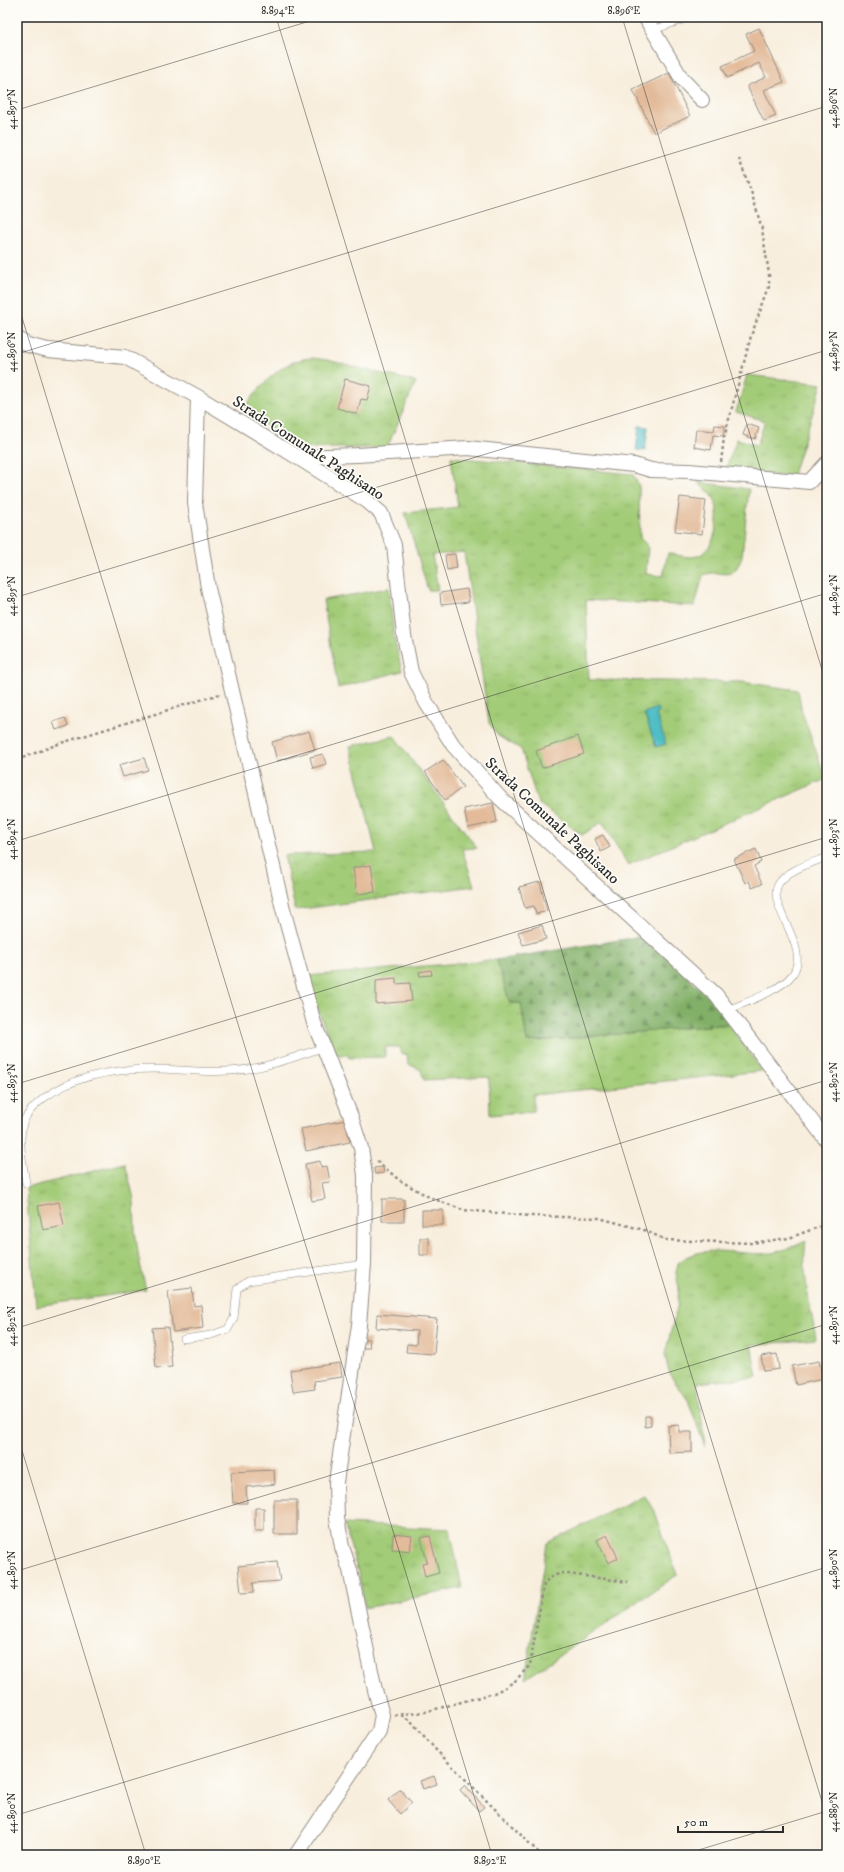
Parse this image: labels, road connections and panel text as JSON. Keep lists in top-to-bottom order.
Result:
{
  "streets": {
    "street": ["Strada Comunale Paghisano"]
  },
  "scale_bar": "50 m",
  "coordinates": [
    "8.894°E",
    "8.896°E",
    "44.896°N",
    "44.897°N",
    "44.895°N",
    "44.894°N",
    "44.893°N",
    "44.892°N",
    "44.891°N",
    "44.890°N",
    "44.889°N",
    "8.890°E",
    "8.892°E"
  ]
}
